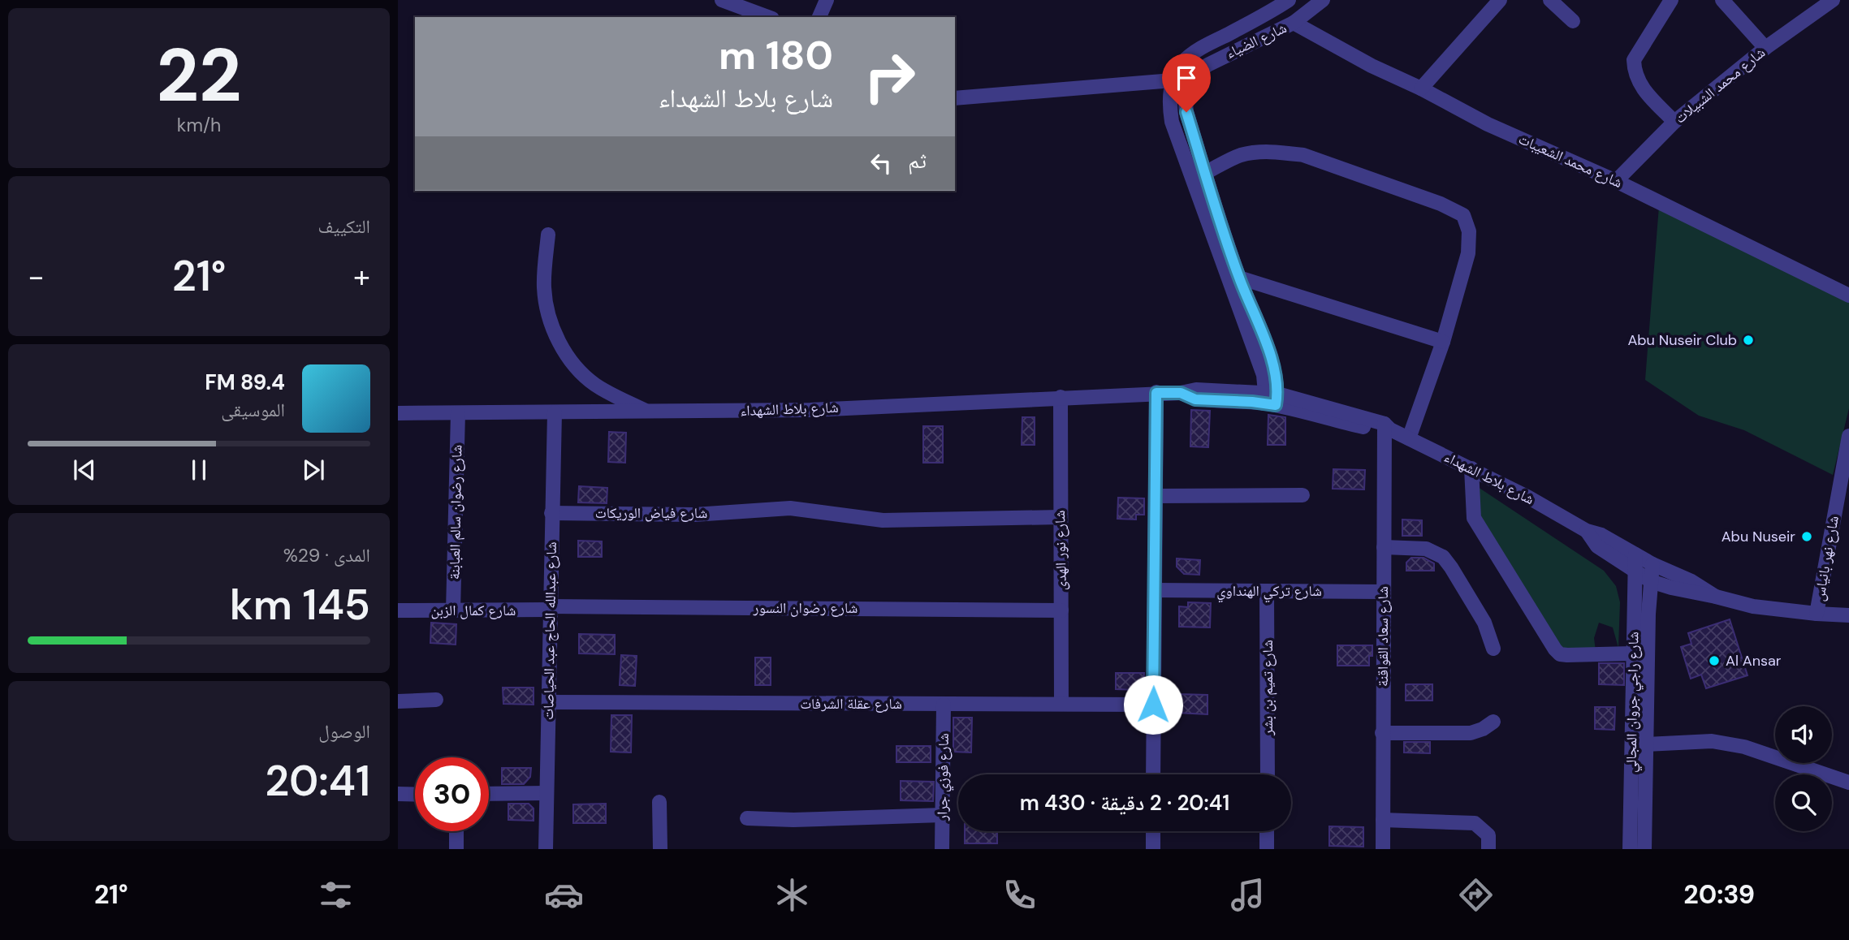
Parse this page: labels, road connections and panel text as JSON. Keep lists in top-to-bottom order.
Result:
{
  "streets": {
    "street": [
      "شارع الضياء",
      "شارع محمد الشبيلات",
      "شارع محمد الشعيبات",
      "شارع بلاط الشهداء",
      "شارع رضوان سالم العبابنة",
      "شارع فياض الوريكات",
      "شارع نور الهدى",
      "شارع نهر بانياس",
      "شارع تركي الهنداوي",
      "شارع رضوان النسور",
      "شارع كمال الزبن",
      "شارع عبدالله الحاج عبد الحياصات",
      "شارع سعاد القواقنة",
      "شارع تميم بن بشر",
      "شارع راجي جروان المجالي",
      "شارع عقلة الشرفات",
      "شارع فوزي جرار"
    ]
  },
  "crossings": [
    ["شارع الضياء", "شارع محمد الشعيبات"],
    ["شارع الضياء", "شارع بلاط الشهداء"],
    ["شارع محمد الشبيلات", "شارع محمد الشعيبات"],
    ["شارع بلاط الشهداء", "شارع رضوان سالم العبابنة"],
    ["شارع بلاط الشهداء", "شارع نور الهدى"],
    ["شارع بلاط الشهداء", "شارع نهر بانياس"],
    ["شارع بلاط الشهداء", "شارع عبدالله الحاج عبد الحياصات"],
    ["شارع بلاط الشهداء", "شارع سعاد القواقنة"],
    ["شارع بلاط الشهداء", "شارع راجي جروان المجالي"],
    ["شارع رضوان سالم العبابنة", "شارع كمال الزبن"],
    ["شارع فياض الوريكات", "شارع نور الهدى"],
    ["شارع فياض الوريكات", "شارع عبدالله الحاج عبد الحياصات"],
    ["شارع نور الهدى", "شارع رضوان النسور"],
    ["شارع نور الهدى", "شارع عقلة الشرفات"],
    ["شارع تركي الهنداوي", "شارع سعاد القواقنة"],
    ["شارع تركي الهنداوي", "شارع تميم بن بشر"],
    ["شارع رضوان النسور", "شارع كمال الزبن"],
    ["شارع رضوان النسور", "شارع عبدالله الحاج عبد الحياصات"],
    ["شارع كمال الزبن", "شارع عبدالله الحاج عبد الحياصات"],
    ["شارع عبدالله الحاج عبد الحياصات", "شارع عقلة الشرفات"],
    ["شارع عقلة الشرفات", "شارع فوزي جرار"]
  ],
  "places": ["Abu Nuseir Club", "Abu Nuseir", "Al Ansar"],
  "page": {
    "tile": [
      ["22", "km/h"],
      "التكييف",
      ["المدى · 29%", "145 km"],
      ["الوصول", "20:41"]
    ],
    "turn": ["180 m", "شارع بلاط الشهداء"],
    "then": "ثم",
    "heat": ["−", "21°", "+"],
    "song": ["89.4 FM", "الموسيقى"],
    "limit": "30",
    "trip": "20:41 · 2 دقيقة · 430 m",
    "tabs": ["20:39", "21°"]
  }
}
